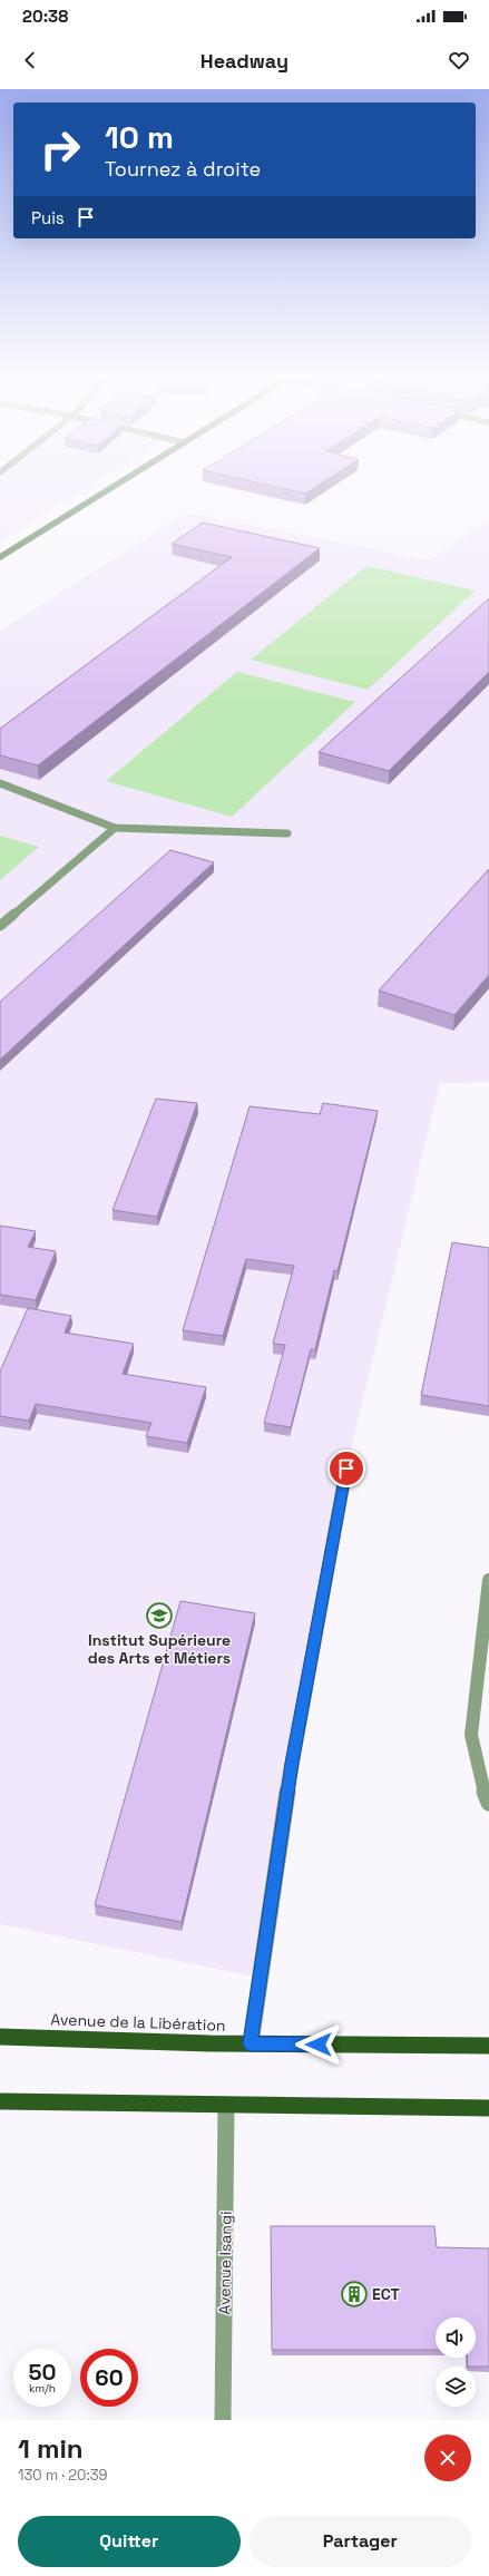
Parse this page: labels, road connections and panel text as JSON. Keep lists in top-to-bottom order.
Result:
{
  "streets": {
    "main road": ["Avenue de la Libération"],
    "street": ["Avenue Isangi"]
  },
  "places": {
    "school or university": ["Institut Supérieure des Arts et Métiers"],
    "building": ["ECT"]
  },
  "page": {
    "status": "20:38",
    "header": "Headway",
    "turn": ["10 m", "Tournez à droite"],
    "then": "Puis",
    "speed": "50 km/h",
    "limit": "60",
    "heading": ["1 min", "130 m · 20:39"],
    "buttons": ["Quitter", "Partager"]
  }
}
